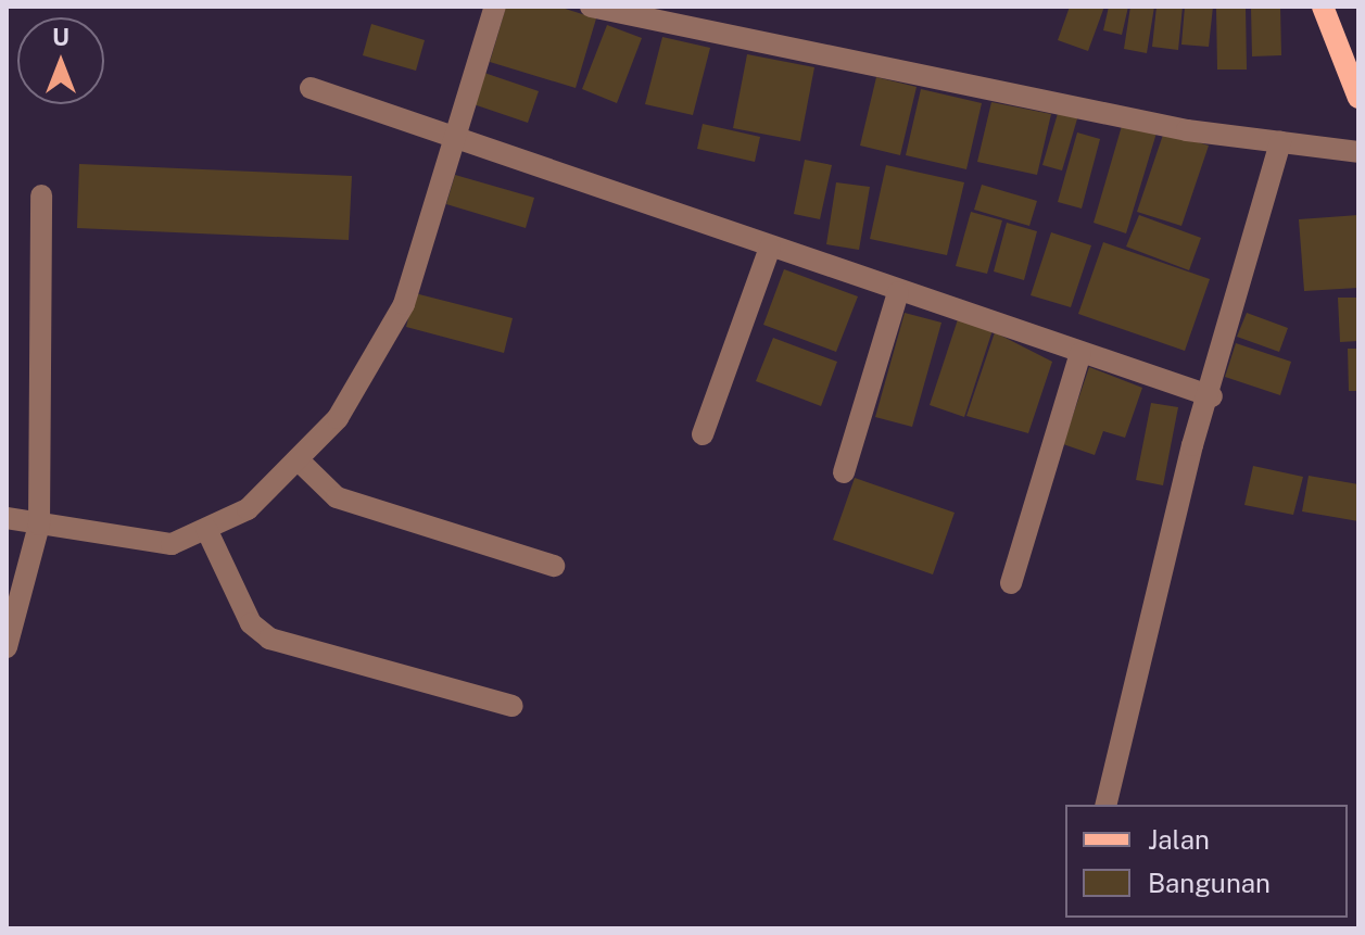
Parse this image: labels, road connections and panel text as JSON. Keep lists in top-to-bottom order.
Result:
{
  "legend": ["Jalan", "Bangunan"],
  "north": "top"
}
